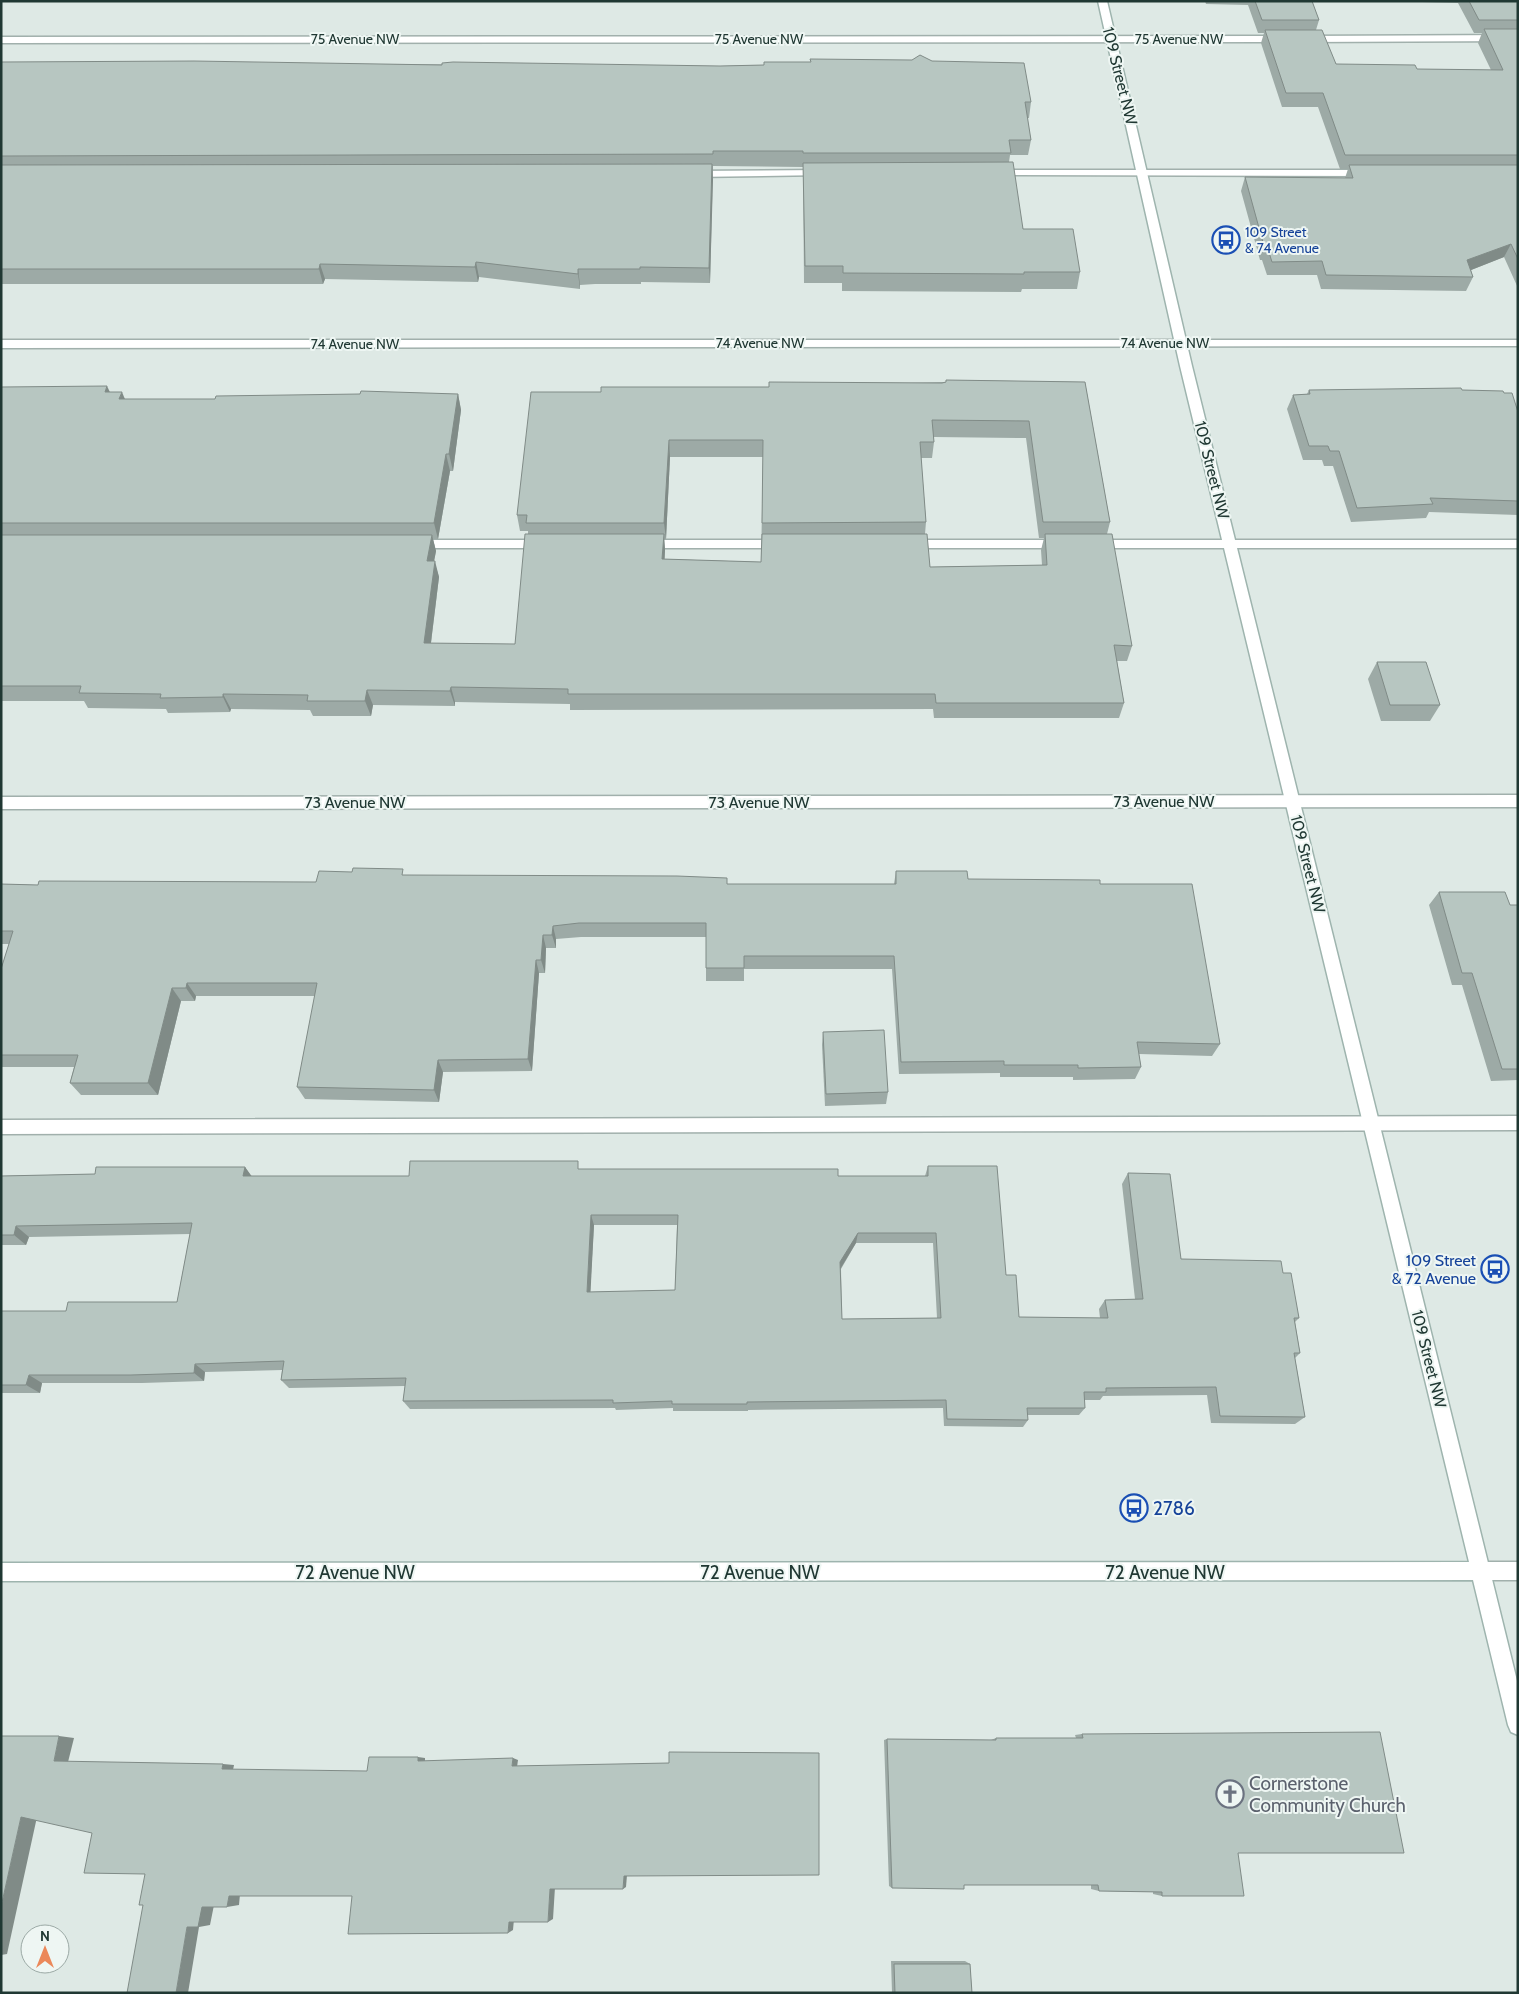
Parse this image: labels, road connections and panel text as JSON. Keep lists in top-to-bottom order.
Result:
{
  "streets": {
    "street": [
      "75 Avenue NW",
      "109 Street NW",
      "74 Avenue NW",
      "73 Avenue NW",
      "72 Avenue NW"
    ]
  },
  "crossings": [
    ["75 Avenue NW", "109 Street NW"],
    ["109 Street NW", "74 Avenue NW"],
    ["109 Street NW", "73 Avenue NW"],
    ["109 Street NW", "72 Avenue NW"]
  ],
  "places": {
    "bus stop": ["109 Street & 74 Avenue", "109 Street & 72 Avenue", "2786"],
    "church": ["Cornerstone Community Church"]
  },
  "north": "top"
}
